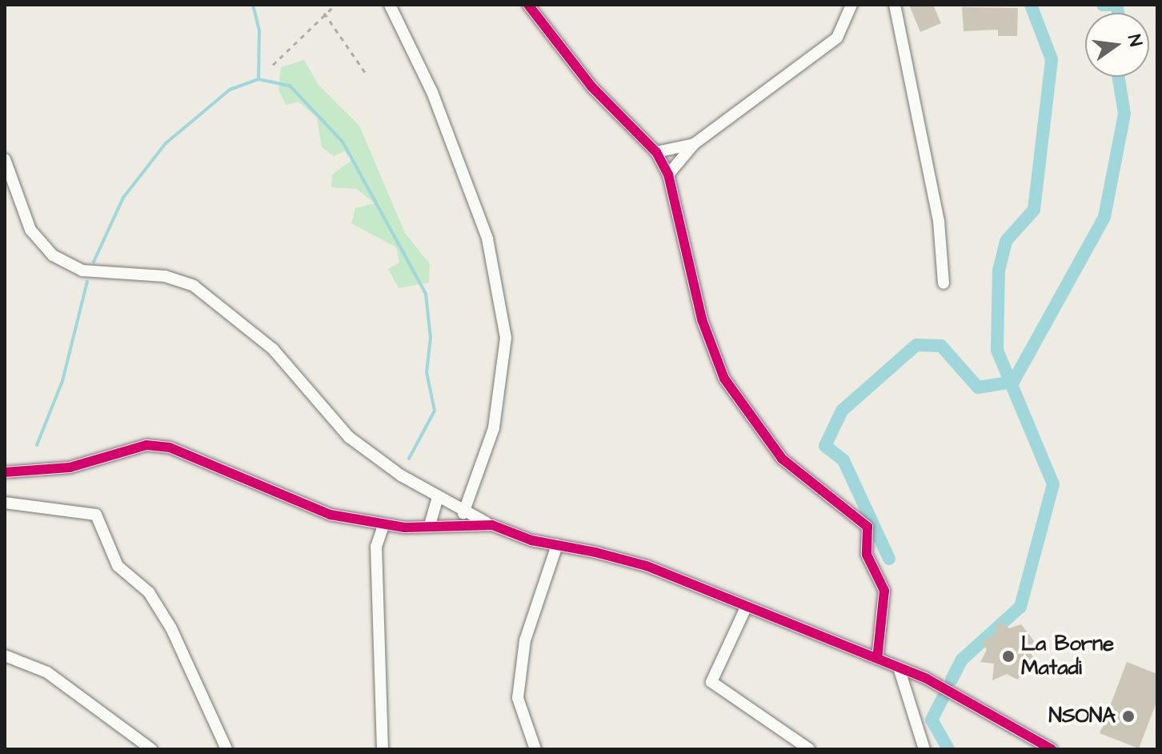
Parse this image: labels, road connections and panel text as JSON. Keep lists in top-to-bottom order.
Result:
{
  "places": ["La Borne Matadi", "NSONA"],
  "north": "right"
}
